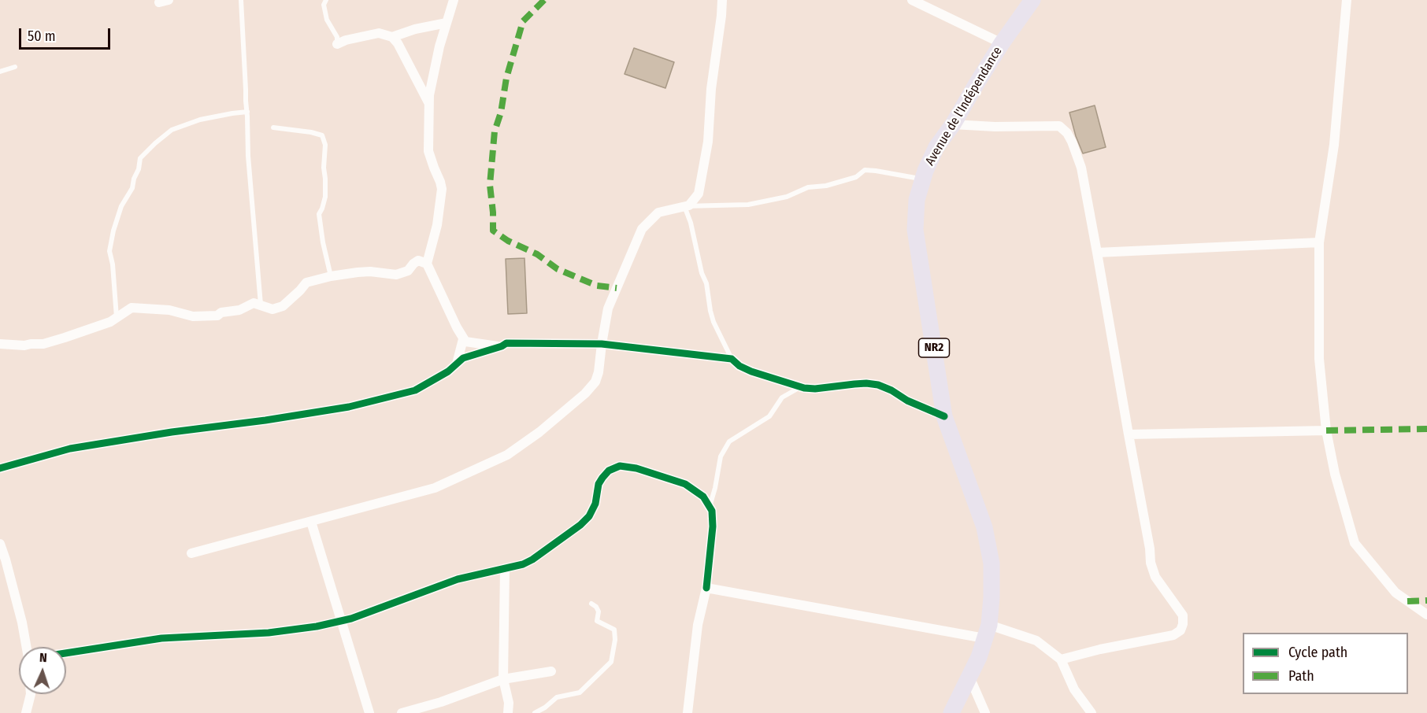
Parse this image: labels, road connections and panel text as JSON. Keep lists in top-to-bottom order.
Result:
{
  "streets": {
    "highway": ["Avenue de l'Indépendance", "NR2"]
  },
  "legend": ["Cycle path", "Path"],
  "scale_bar": "50 m",
  "north": "top"
}
